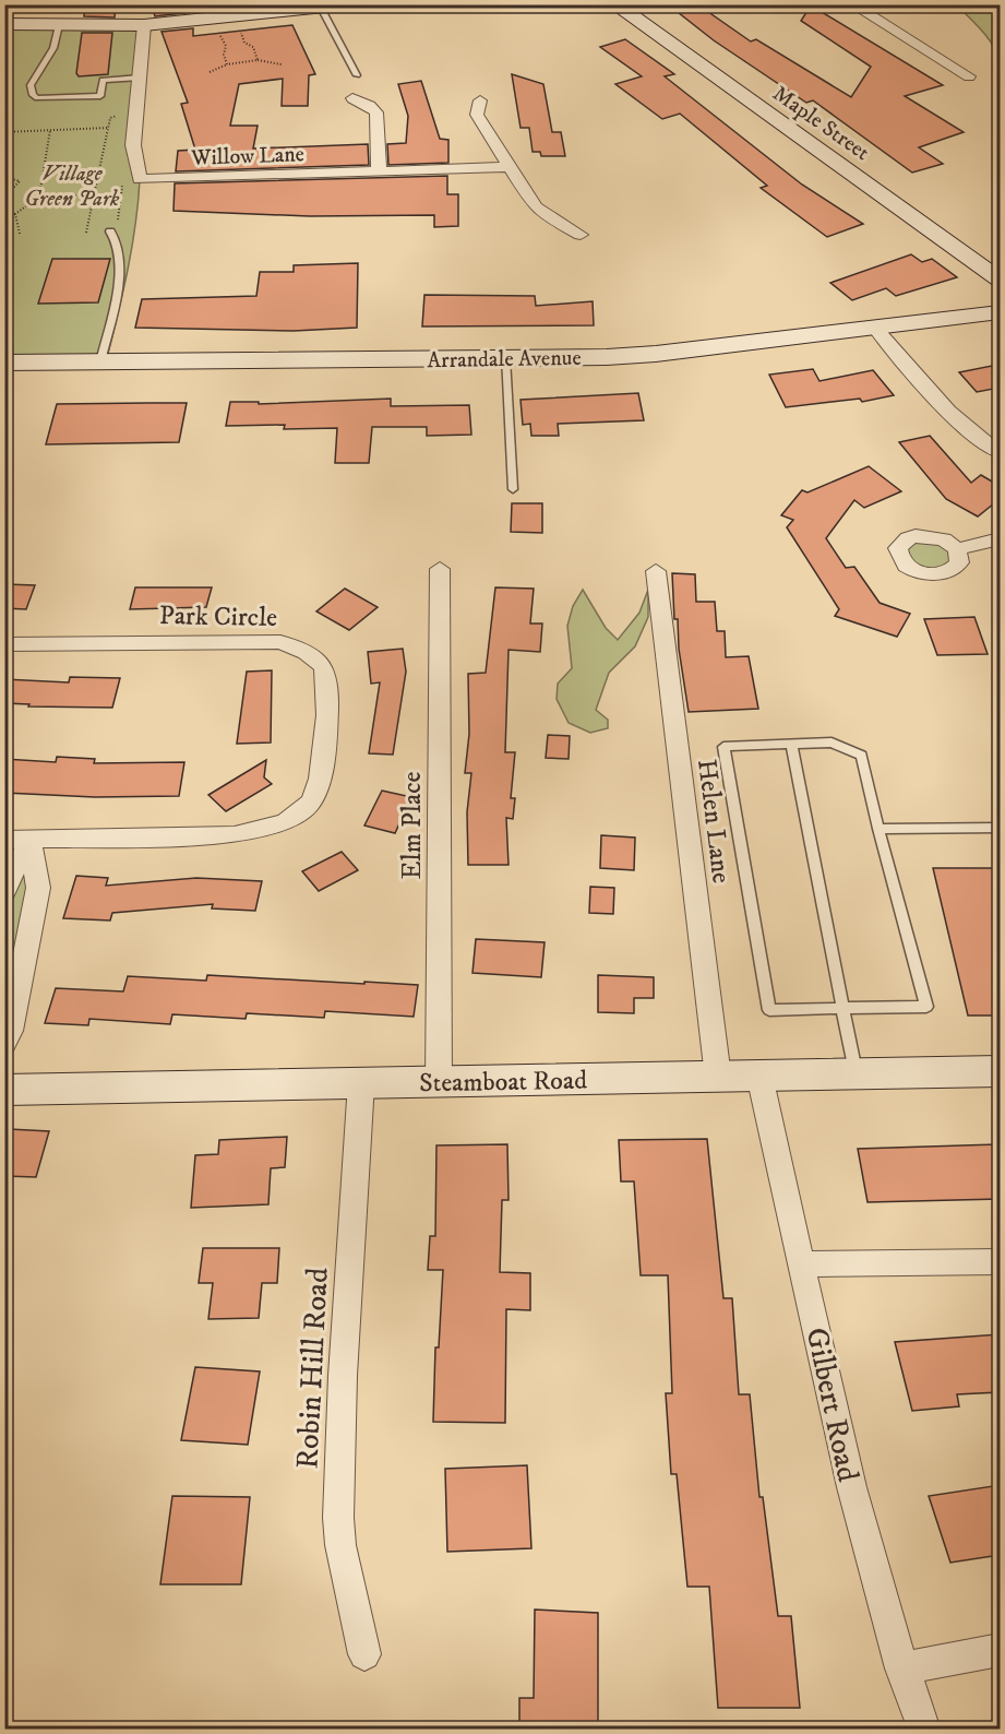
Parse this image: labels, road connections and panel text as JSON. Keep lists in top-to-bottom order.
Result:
{
  "streets": {
    "street": [
      "Maple Street",
      "Willow Lane",
      "Arrandale Avenue",
      "Park Circle",
      "Helen Lane",
      "Elm Place",
      "Steamboat Road",
      "Robin Hill Road",
      "Gilbert Road"
    ]
  },
  "crossings": [
    ["Helen Lane", "Steamboat Road"],
    ["Elm Place", "Steamboat Road"],
    ["Steamboat Road", "Robin Hill Road"],
    ["Steamboat Road", "Gilbert Road"]
  ],
  "parks": ["Village Green Park"]
}
